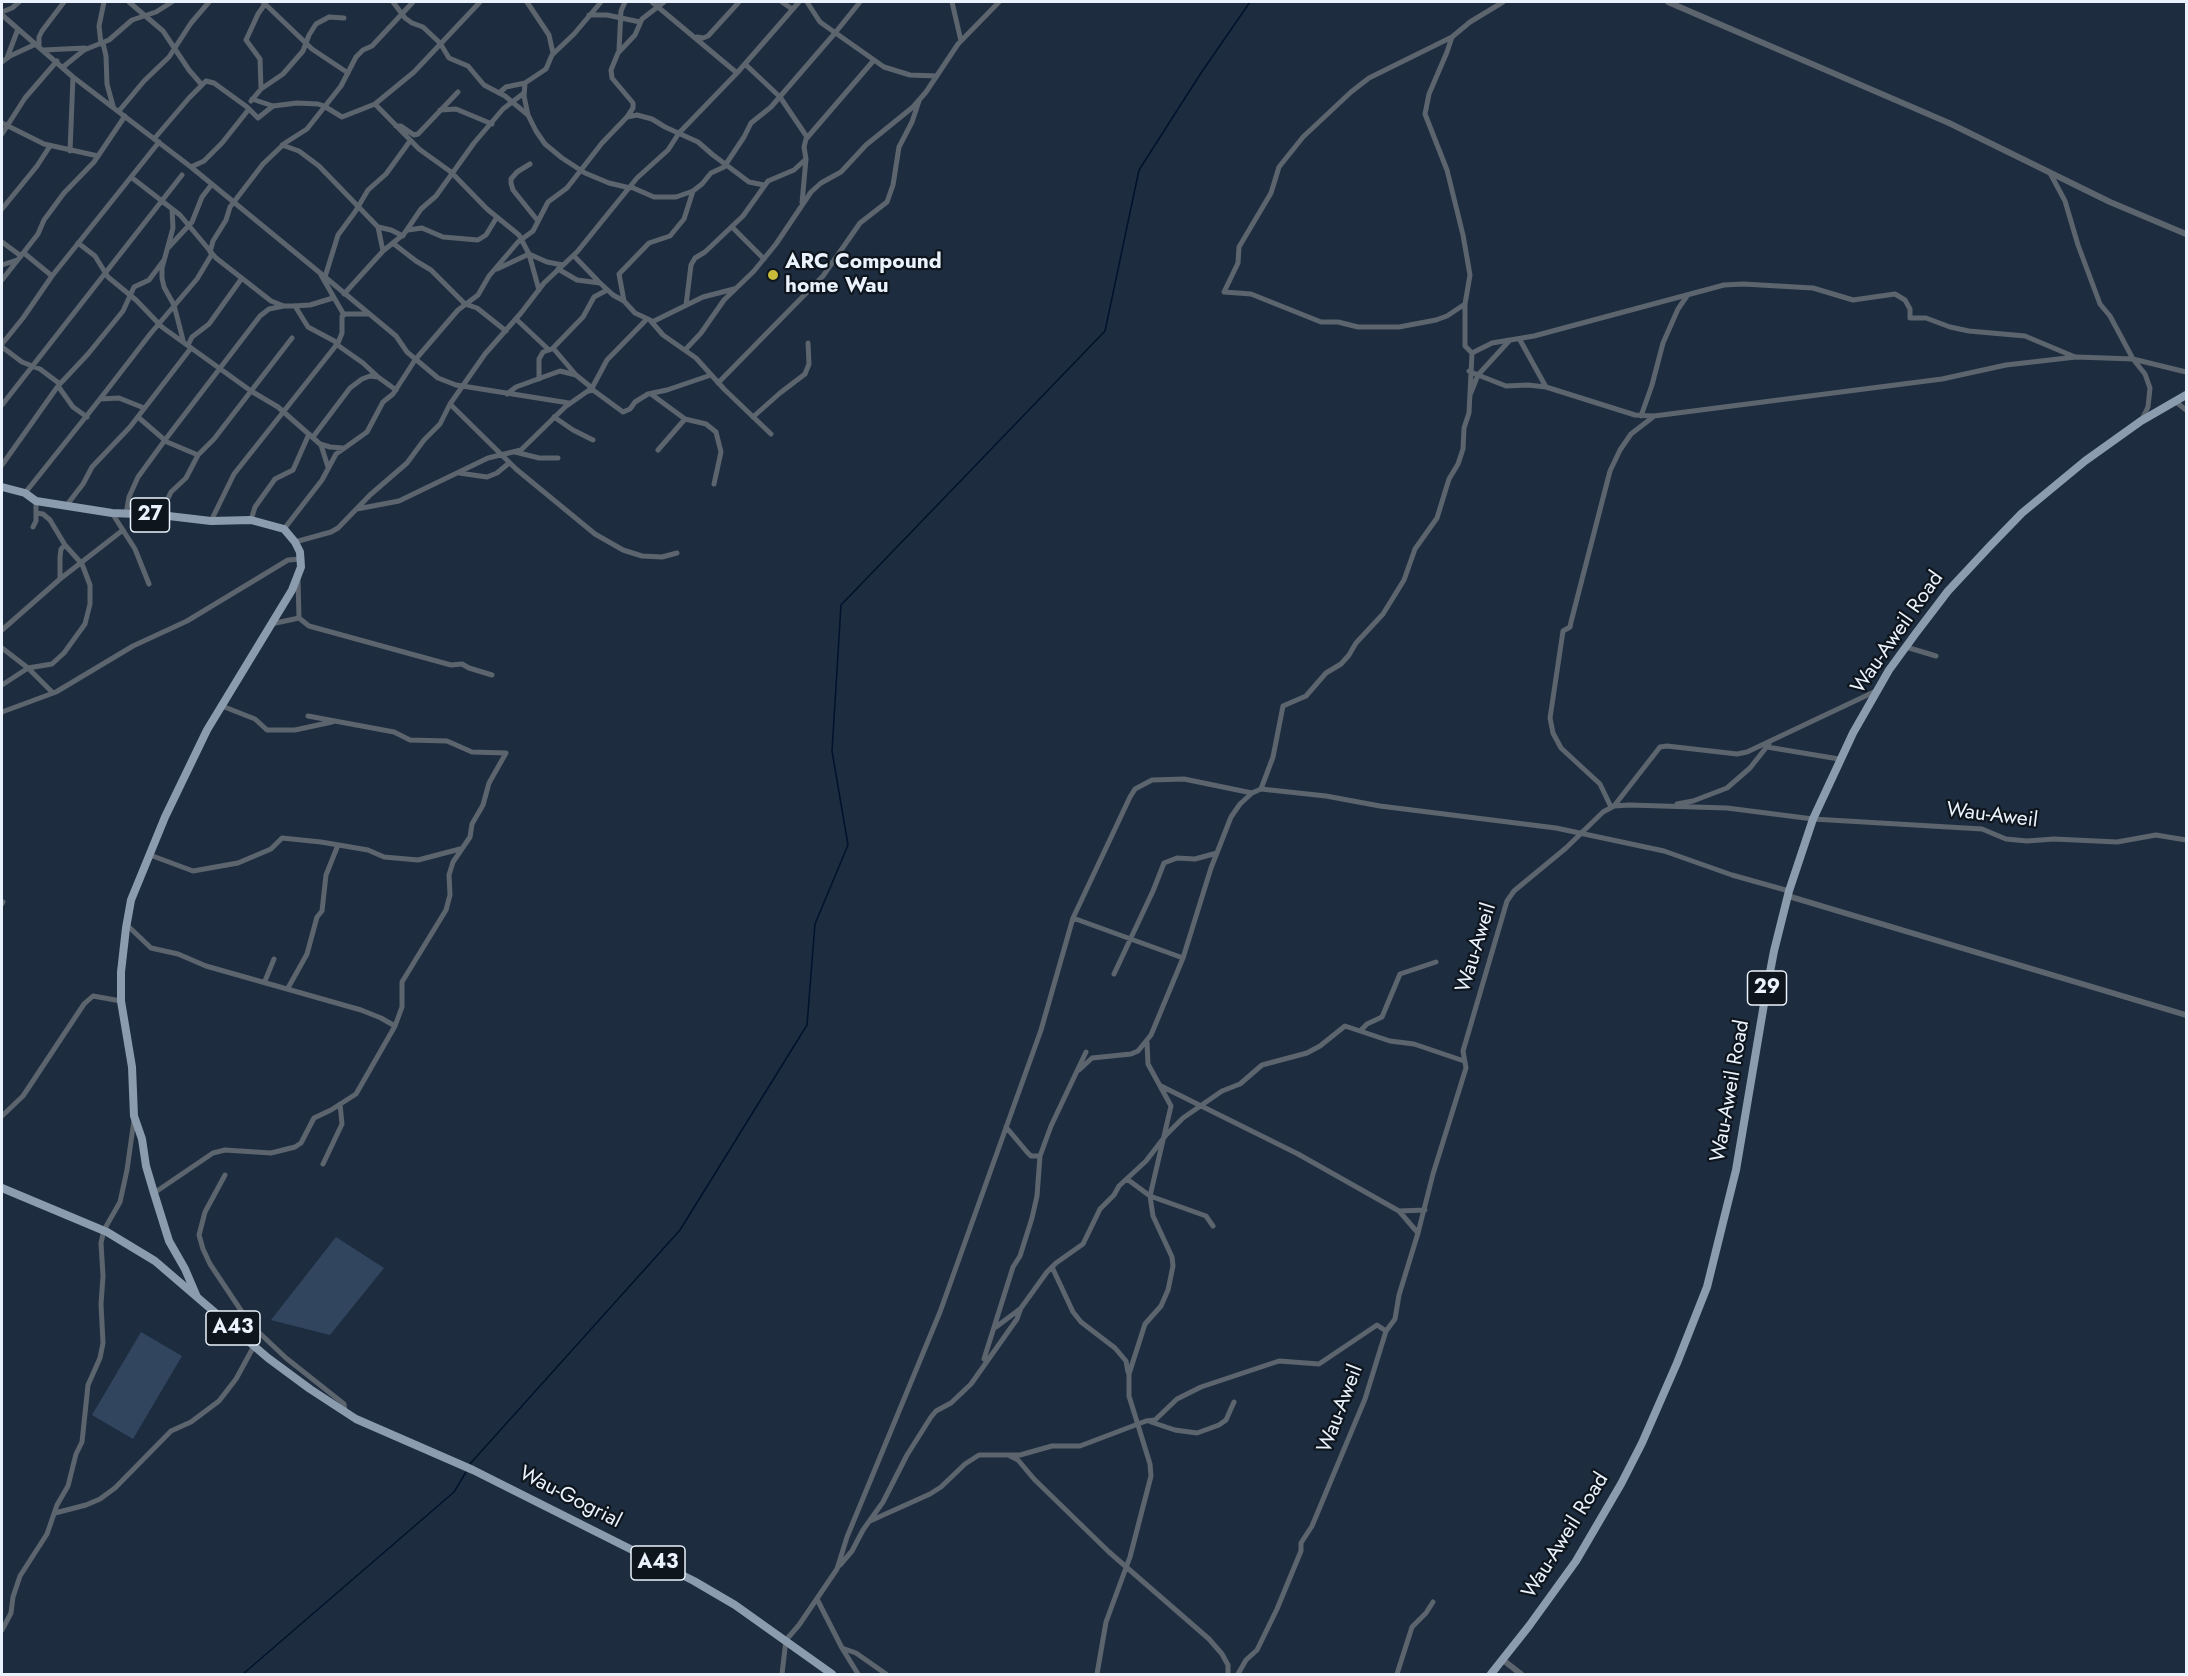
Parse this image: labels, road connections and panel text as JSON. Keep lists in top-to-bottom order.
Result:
{
  "streets": {
    "main road": [
      "27",
      "Wau-Aweil Road",
      "29",
      "A43",
      "Wau-Gogrial"
    ],
    "street": ["Wau-Aweil"]
  },
  "crossings": [
    ["Wau-Aweil Road", "Wau-Aweil"],
    ["A43", "Wau-Gogrial"]
  ],
  "places": ["ARC Compound home Wau"]
}
